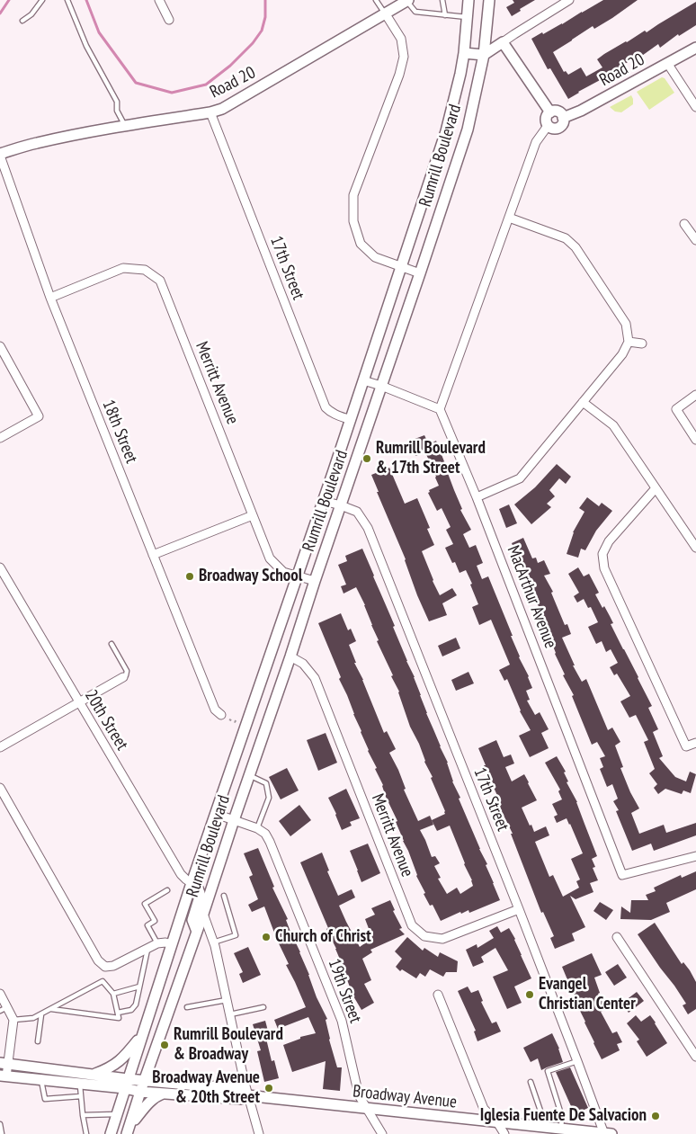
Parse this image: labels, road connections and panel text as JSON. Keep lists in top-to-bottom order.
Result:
{
  "streets": {
    "main road": ["Road 20", "Rumrill Boulevard", "Broadway Avenue"],
    "street": [
      "17th Street",
      "Merritt Avenue",
      "18th Street",
      "MacArthur Avenue",
      "20th Street",
      "19th Street"
    ]
  },
  "crossings": [
    ["Road 20", "17th Street"],
    ["Road 20", "18th Street"],
    ["Rumrill Boulevard", "17th Street"],
    ["Rumrill Boulevard", "Merritt Avenue"],
    ["Rumrill Boulevard", "20th Street"],
    ["Rumrill Boulevard", "Broadway Avenue"],
    ["17th Street", "Merritt Avenue"],
    ["17th Street", "Broadway Avenue"],
    ["Merritt Avenue", "18th Street"],
    ["19th Street", "Broadway Avenue"]
  ],
  "places": [
    "Rumrill Boulevard & 17th Street",
    "Broadway School",
    "Church of Christ",
    "Evangel Christian Center",
    "Rumrill Boulevard & Broadway",
    "Broadway Avenue & 20th Street",
    "Iglesia Fuente De Salvacion"
  ]
}
